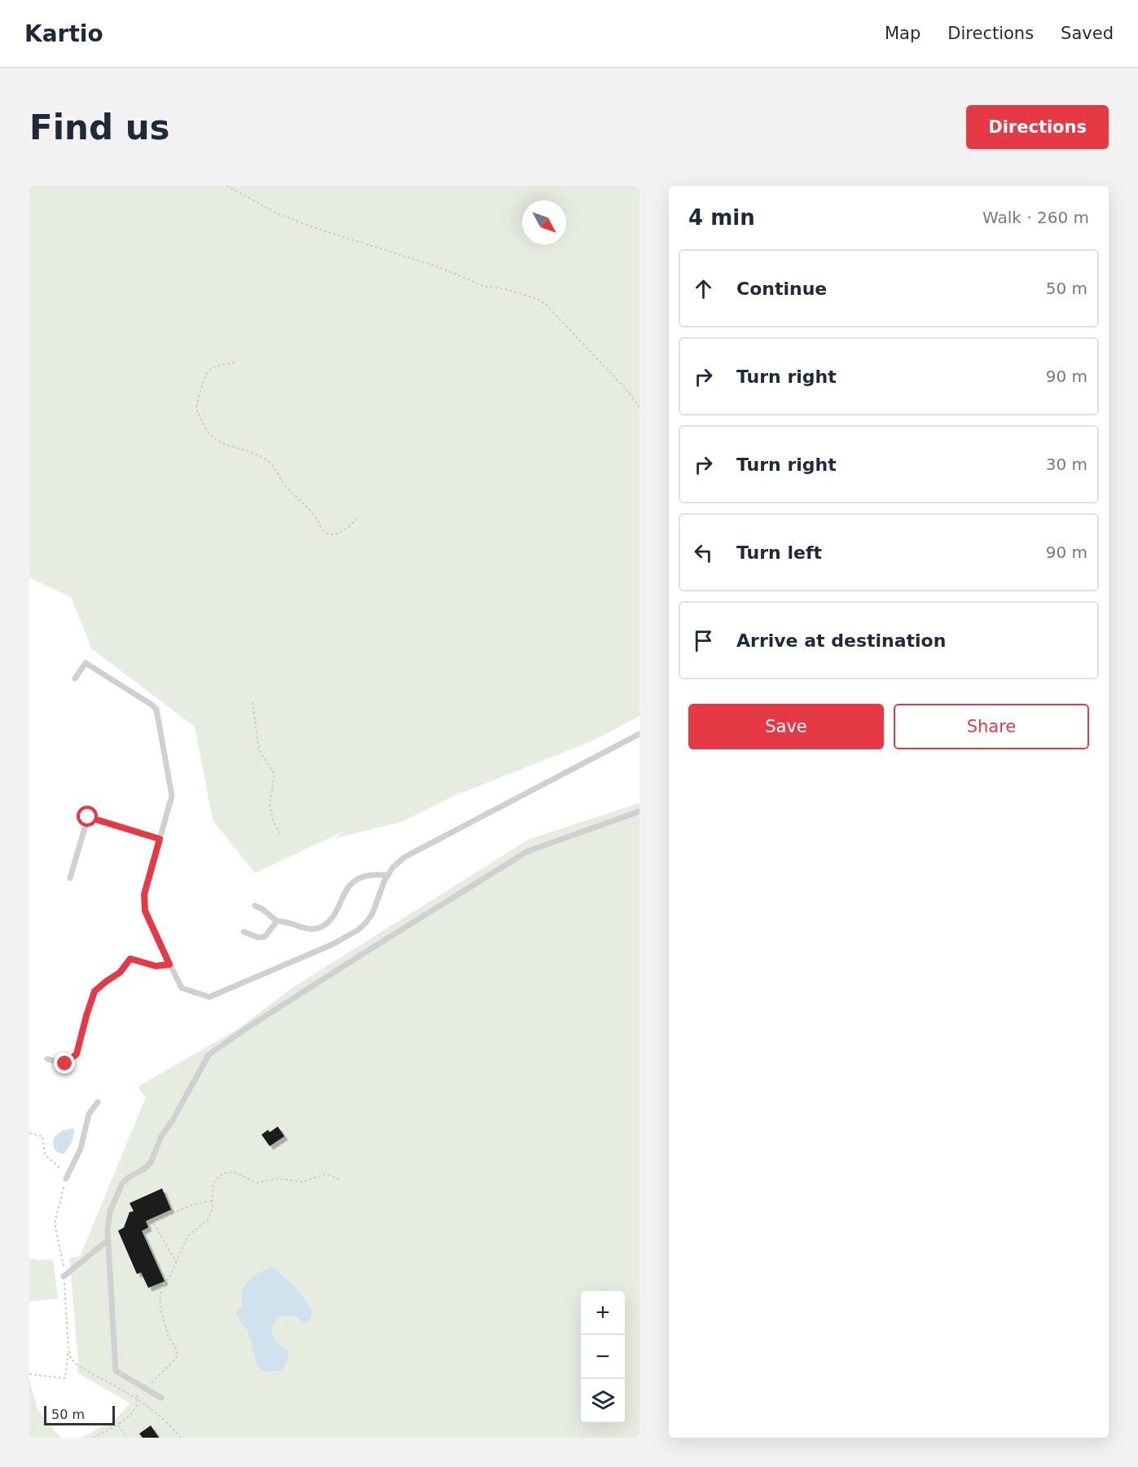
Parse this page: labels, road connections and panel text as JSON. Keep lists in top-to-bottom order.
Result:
{
  "scale_bar": "50 m",
  "north": "bottom right",
  "page": {
    "header": "Kartio",
    "nav": ["Map", "Directions", "Saved"],
    "buttons": [
      "Directions",
      ["Save", "Share"]
    ],
    "title": "Find us",
    "heading": ["4 min", "Walk · 260 m"],
    "list": [
      ["Continue", "50 m"],
      ["Turn right", "90 m"],
      ["Turn right", "30 m"],
      ["Turn left", "90 m"],
      "Arrive at destination"
    ],
    "map_buttons": ["+", "−"],
    "scale": "50 m"
  }
}
